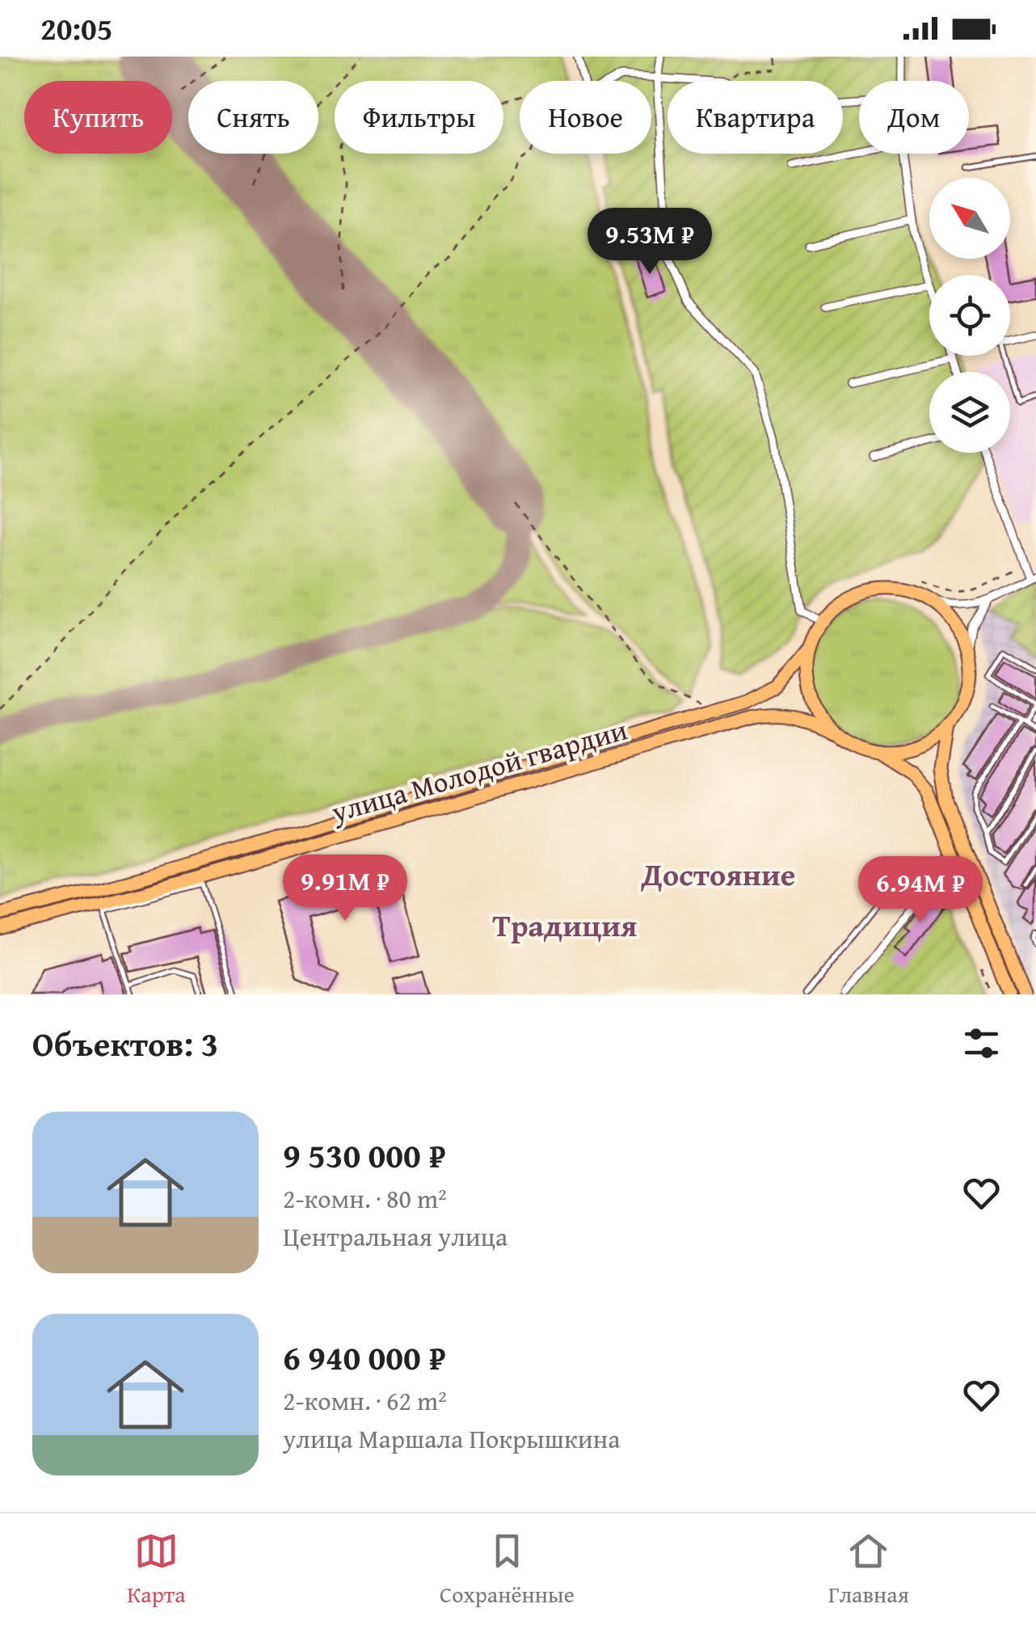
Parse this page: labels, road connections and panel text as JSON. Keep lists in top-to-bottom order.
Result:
{
  "streets": {
    "main road": ["улица Молодой гвардии"]
  },
  "districts": ["Достояние", "Традиция"],
  "north": "top left",
  "page": {
    "status": "20:05",
    "chip": [
      "Купить",
      "Снять",
      "Фильтры",
      "Новое",
      "Квартира",
      "Дом"
    ],
    "price": ["9.53M ₽", "9.91M ₽", "6.94M ₽"],
    "heading": "Объектов: 3",
    "list": [
      {
        "name": "9 530 000 ₽",
        "note": "2-комн. · 80 m² · Центральная улица"
      },
      {
        "name": "6 940 000 ₽",
        "note": "2-комн. · 62 m² · улица Маршала Покрышкина"
      }
    ],
    "tabs": ["Карта", "Сохранённые", "Главная"]
  }
}
